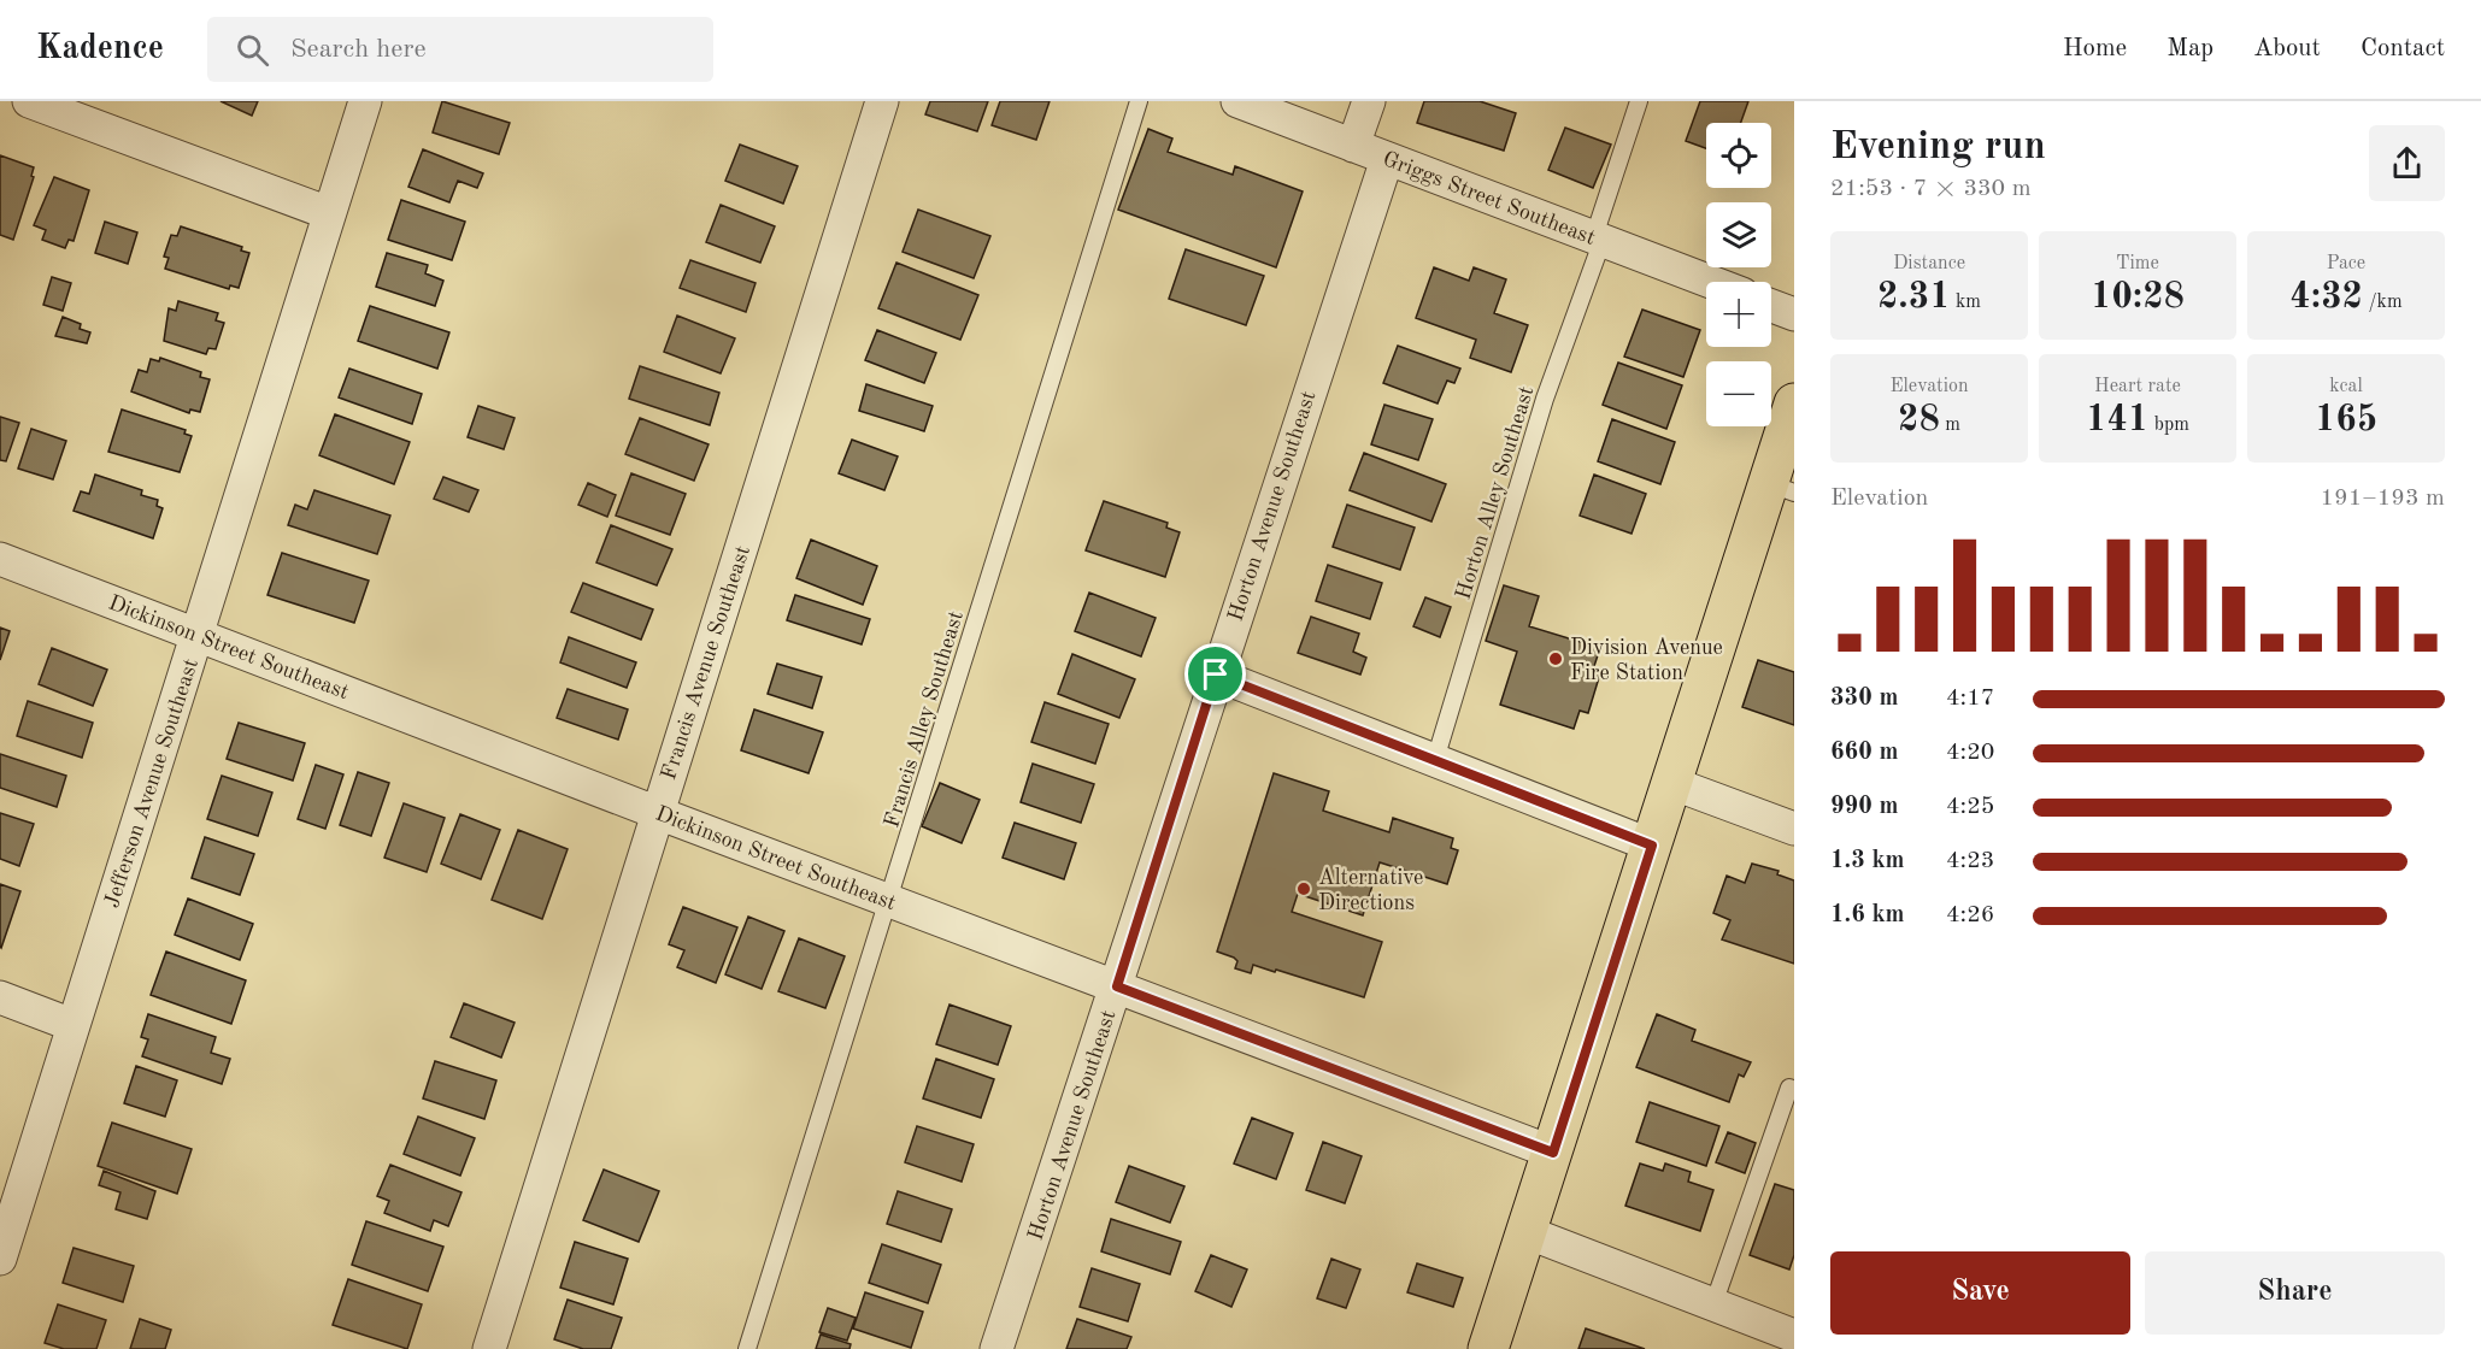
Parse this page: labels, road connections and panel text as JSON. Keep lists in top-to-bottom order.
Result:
{
  "streets": {
    "street": [
      "Griggs Street Southeast",
      "Horton Avenue Southeast",
      "Dickinson Street Southeast",
      "Francis Avenue Southeast",
      "Jefferson Avenue Southeast"
    ],
    "lane": ["Horton Alley Southeast", "Francis Alley Southeast"]
  },
  "crossings": [
    ["Griggs Street Southeast", "Horton Alley Southeast"],
    ["Griggs Street Southeast", "Horton Avenue Southeast"],
    ["Horton Avenue Southeast", "Dickinson Street Southeast"],
    ["Dickinson Street Southeast", "Francis Avenue Southeast"],
    ["Dickinson Street Southeast", "Francis Alley Southeast"],
    ["Dickinson Street Southeast", "Jefferson Avenue Southeast"]
  ],
  "places": ["Division Avenue Fire Station", "Alternative Directions"],
  "page": {
    "header": "Kadence",
    "search": "Search here",
    "nav": [
      "Home",
      "Map",
      "About",
      "Contact"
    ],
    "heading": ["Evening run", "21:53 · 7 × 330 m"],
    "map_buttons": ["+", "−"],
    "stats": [
      ["Distance", "2.31 km"],
      ["Time", "10:28"],
      ["Pace", "4:32 /km"],
      ["Elevation", "28 m"],
      ["Heart rate", "141 bpm"],
      ["kcal", "165"]
    ],
    "chart": ["Elevation", "191–193 m"],
    "list": [
      {
        "name": "330 m",
        "note": "4:17"
      },
      {
        "name": "660 m",
        "note": "4:20"
      },
      {
        "name": "990 m",
        "note": "4:25"
      },
      {
        "name": "1.3 km",
        "note": "4:23"
      },
      {
        "name": "1.6 km",
        "note": "4:26"
      }
    ],
    "buttons": ["Save", "Share"]
  }
}
